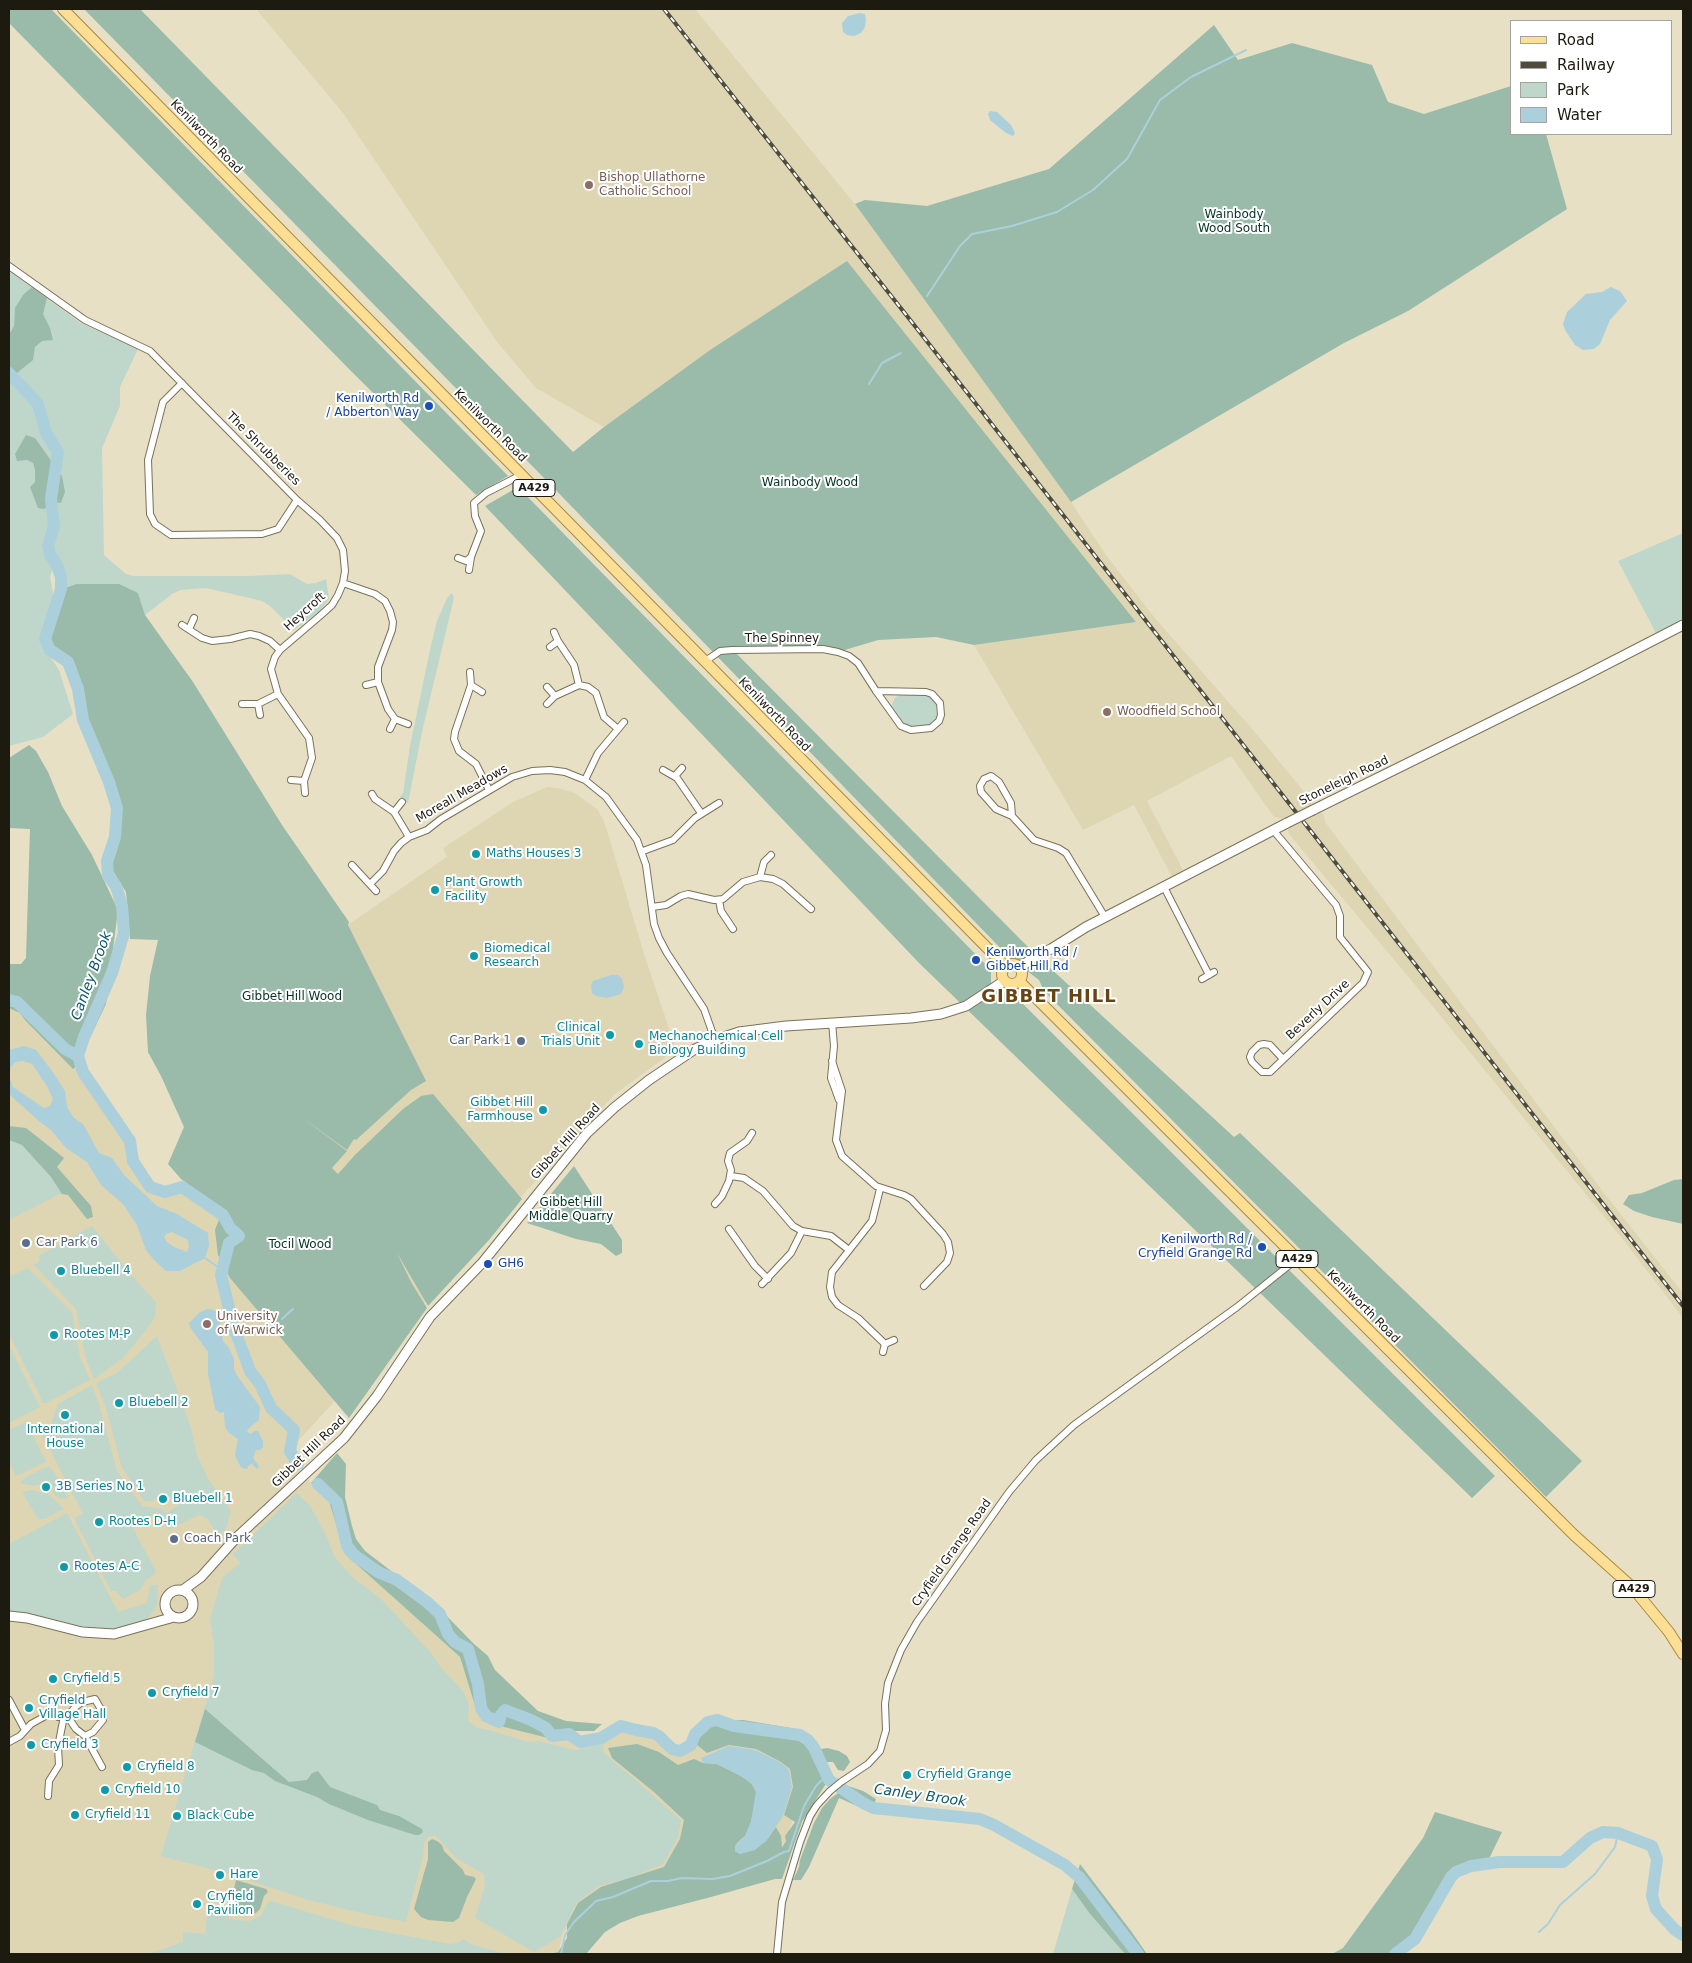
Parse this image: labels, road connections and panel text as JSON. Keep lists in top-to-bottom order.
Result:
{
  "streets": {
    "main road": ["Kenilworth Road", "A429"],
    "street": [
      "The Shrubberies",
      "Heycroft",
      "The Spinney",
      "Stoneleigh Road",
      "Moreall Meadows",
      "Beverly Drive",
      "Gibbet Hill Road",
      "Cryfield Grange Road"
    ]
  },
  "crossings": [
    ["Kenilworth Road", "The Spinney"],
    ["Kenilworth Road", "Stoneleigh Road"],
    ["Kenilworth Road", "Gibbet Hill Road"],
    ["Kenilworth Road", "Cryfield Grange Road"],
    ["The Shrubberies", "Heycroft"],
    ["Stoneleigh Road", "Beverly Drive"],
    ["Stoneleigh Road", "Gibbet Hill Road"],
    ["Moreall Meadows", "Gibbet Hill Road"]
  ],
  "districts": ["GIBBET HILL"],
  "water": ["Canley Brook"],
  "parks": [
    "Wainbody Wood South",
    "Wainbody Wood",
    "Gibbet Hill Wood",
    "Gibbet Hill Middle Quarry",
    "Tocil Wood"
  ],
  "places": [
    "Bishop Ullathorne Catholic School",
    "Kenilworth Rd / Abberton Way",
    "Woodfield School",
    "Maths Houses 3",
    "Plant Growth Facility",
    "Biomedical Research",
    "Kenilworth Rd / Gibbet Hill Rd",
    "Clinical Trials Unit",
    "Car Park 1",
    "Mechanochemical Cell Biology Building",
    "Gibbet Hill Farmhouse",
    "Car Park 6",
    "Kenilworth Rd / Cryfield Grange Rd",
    "GH6",
    "Bluebell 4",
    "University of Warwick",
    "Rootes M-P",
    "Bluebell 2",
    "International House",
    "3B Series No 1",
    "Bluebell 1",
    "Rootes D-H",
    "Coach Park",
    "Rootes A-C",
    "Cryfield 5",
    "Cryfield 7",
    "Cryfield Village Hall",
    "Cryfield 3",
    "Cryfield 8",
    "Cryfield Grange",
    "Cryfield 10",
    "Cryfield 11",
    "Black Cube",
    "Hare",
    "Cryfield Pavilion"
  ],
  "legend": [
    "Road",
    "Railway",
    "Park",
    "Water"
  ]
}
